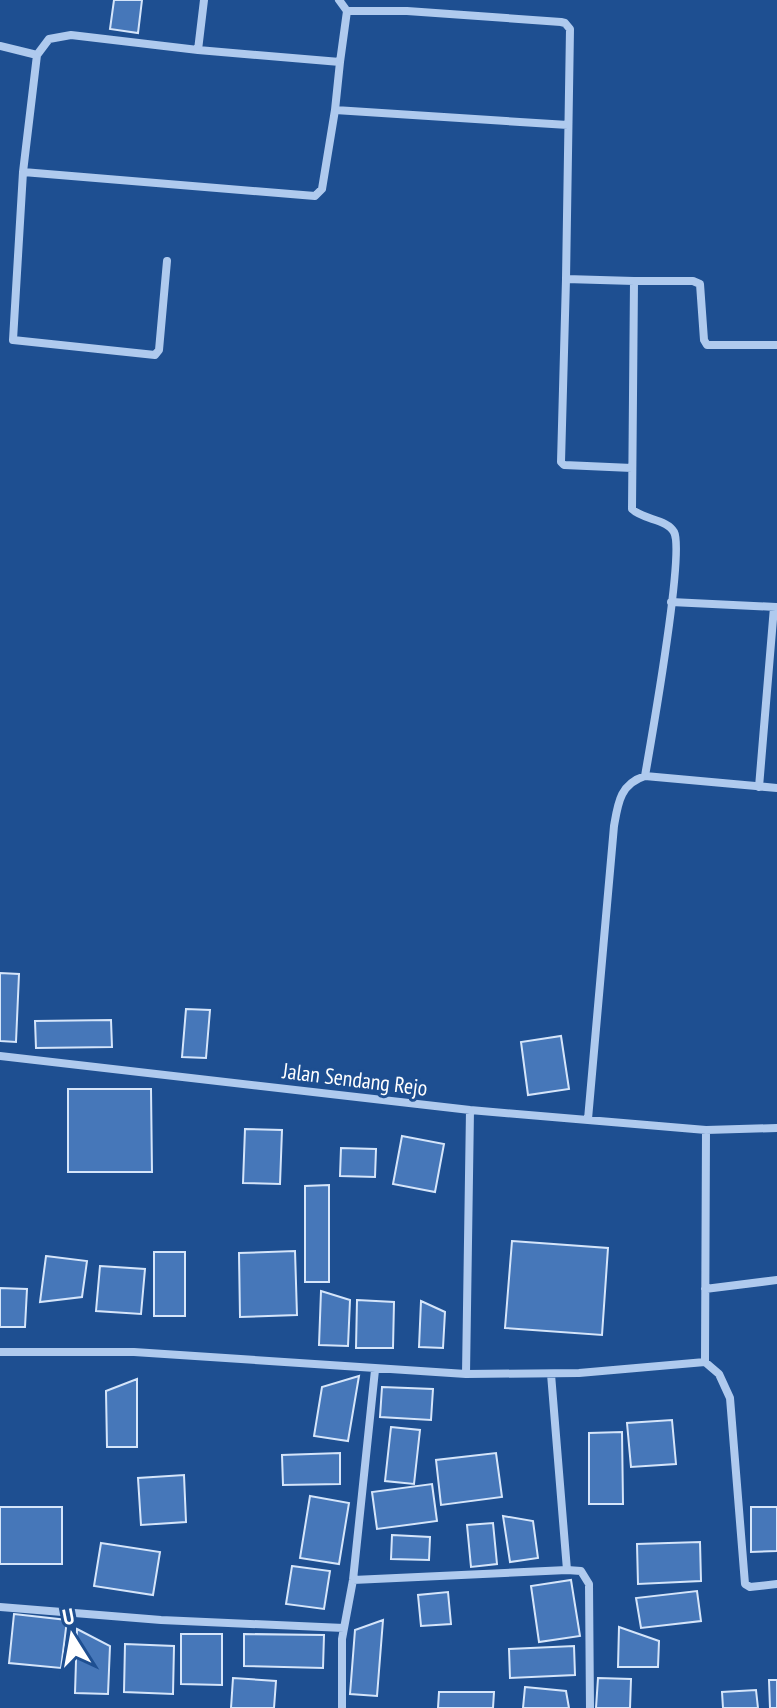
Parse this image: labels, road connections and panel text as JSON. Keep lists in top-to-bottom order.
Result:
{
  "streets": {
    "street": ["Jalan Sendang Rejo"]
  },
  "north": "top"
}
